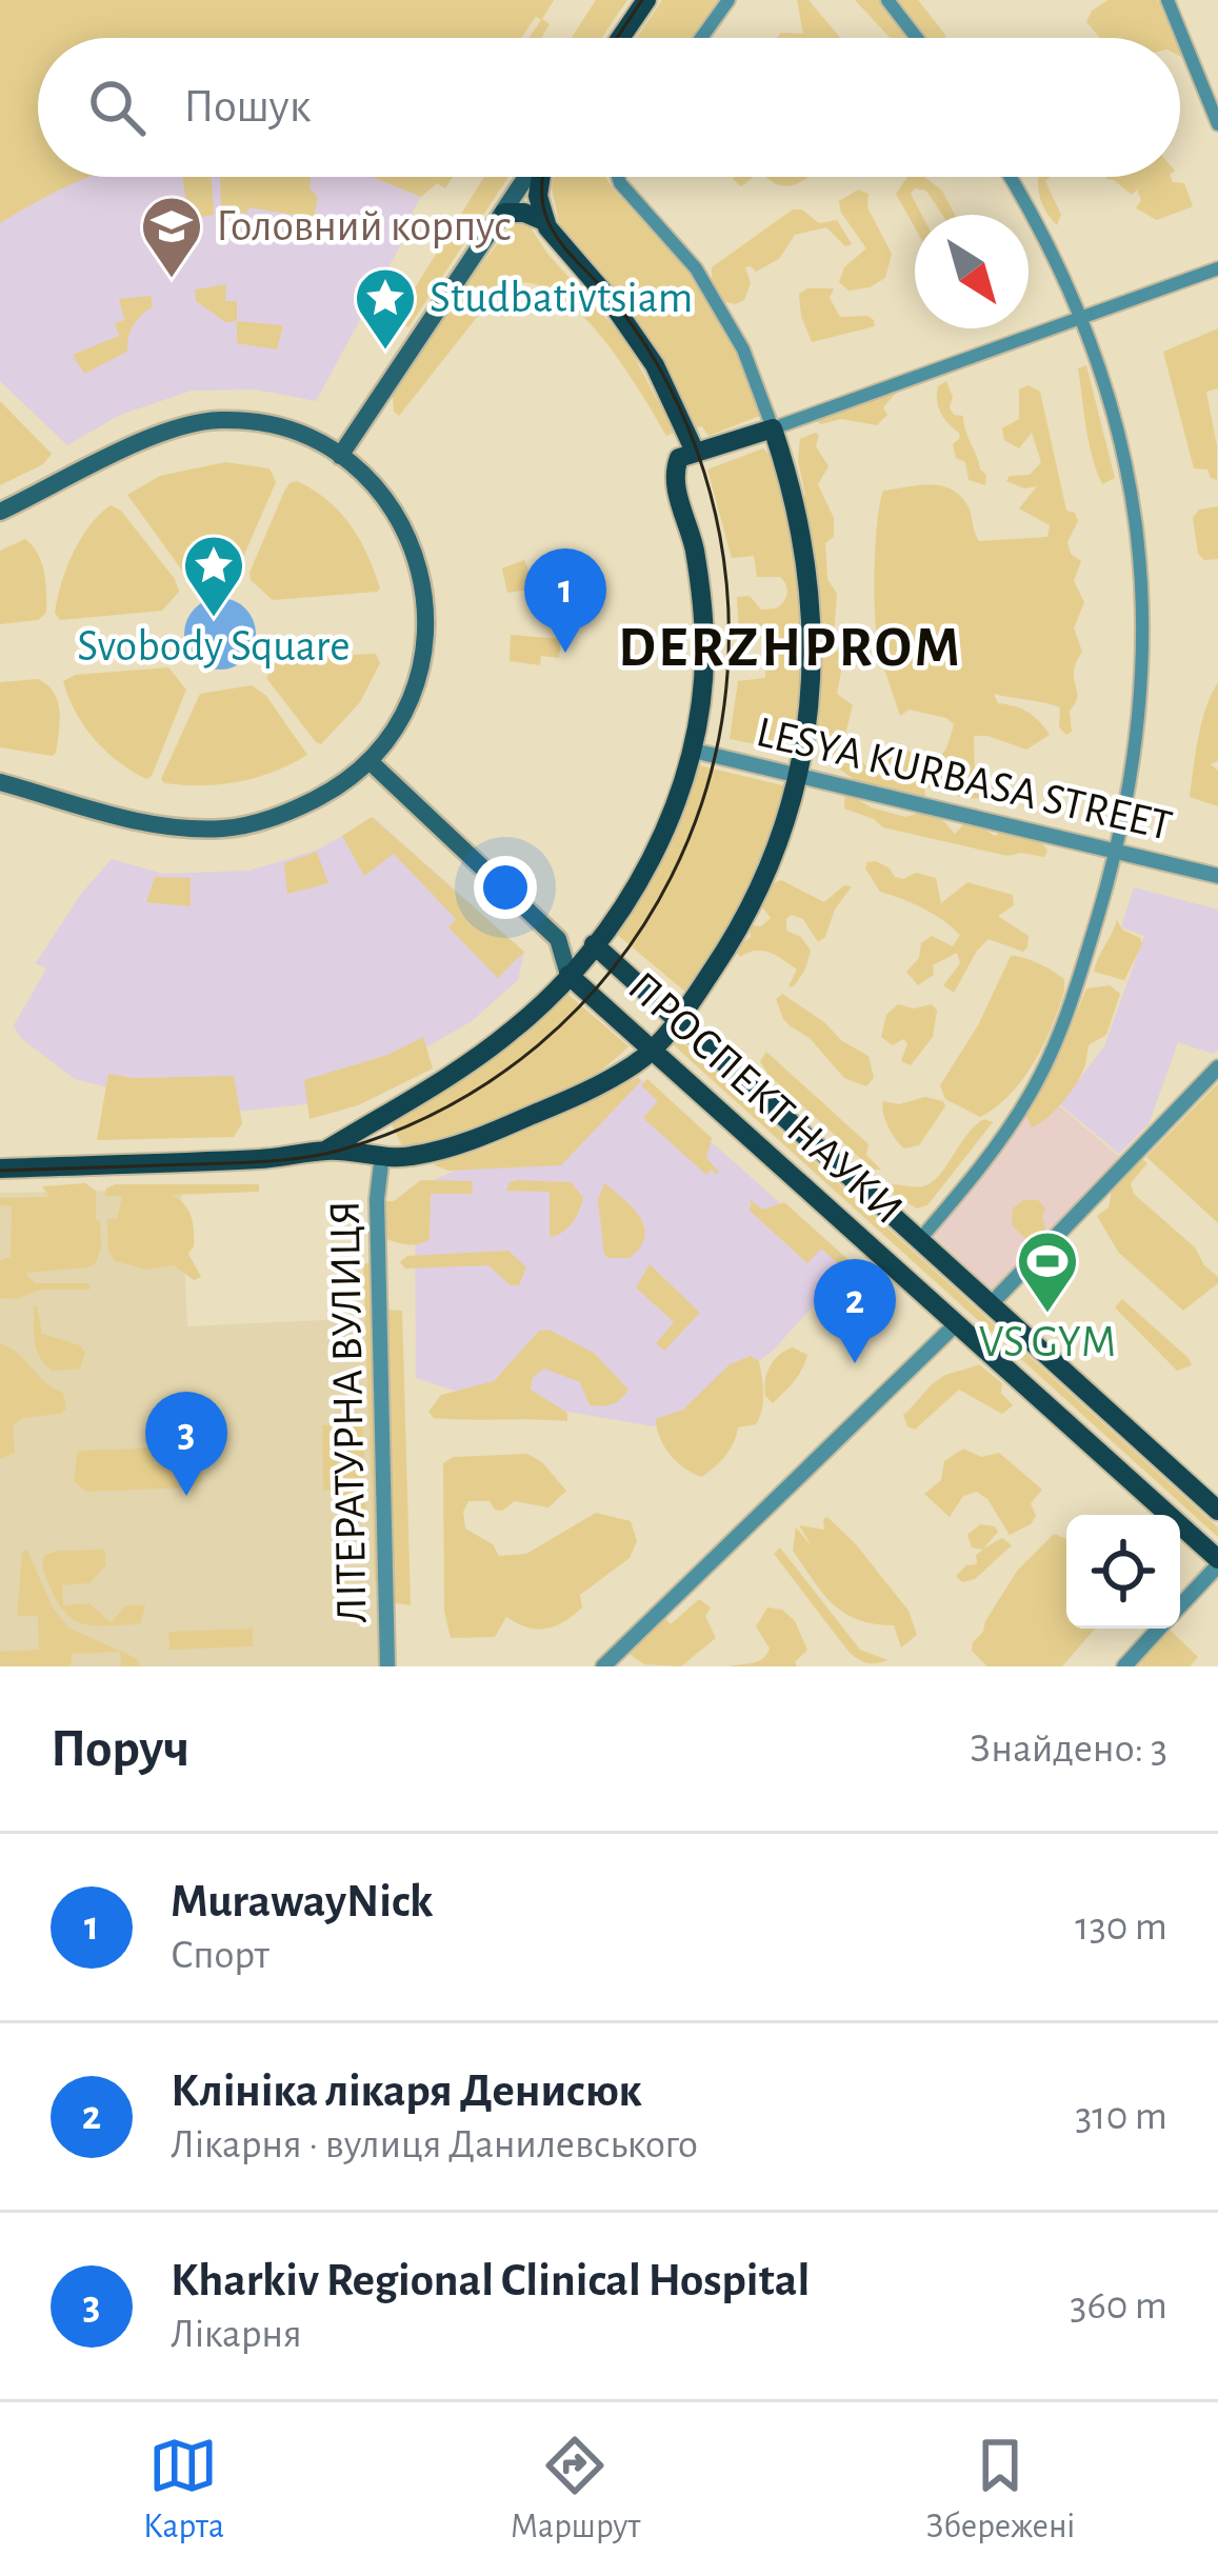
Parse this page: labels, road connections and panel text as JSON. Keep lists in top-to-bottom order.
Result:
{
  "streets": {
    "main road": ["ПРОСПЕКТ НАУКИ"],
    "street": ["LESYA KURBASA STREET", "ЛІТЕРАТУРНА ВУЛИЦЯ"]
  },
  "districts": ["DERZHPROM"],
  "places": {
    "school or university": ["Головний корпус"],
    "place": ["Studbativtsiam", "Svobody Square"],
    "sports": ["VS GYM"]
  },
  "north": "bottom right",
  "page": {
    "search": "Пошук",
    "pins": ["1", "2", "3"],
    "heading": ["Поруч", "Знайдено: 3"],
    "list": [
      {
        "mark": "1",
        "name": "MurawayNick",
        "note": "Спорт",
        "value": "130 m"
      },
      {
        "mark": "2",
        "name": "Клініка лікаря Денисюк",
        "note": "Лікарня · вулиця Данилевського",
        "value": "310 m"
      },
      {
        "mark": "3",
        "name": "Kharkiv Regional Clinical Hospital",
        "note": "Лікарня",
        "value": "360 m"
      }
    ],
    "nav": ["Карта", "Маршрут", "Збережені"]
  }
}
